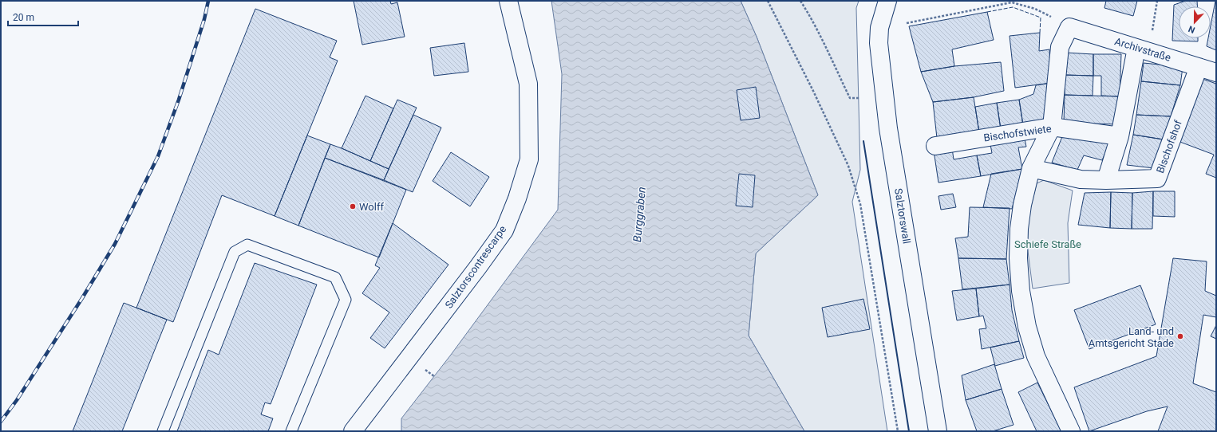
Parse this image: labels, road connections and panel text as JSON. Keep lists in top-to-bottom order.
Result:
{
  "streets": {
    "street": [
      "Archivstraße",
      "Bischofstwiete",
      "Bischofshof",
      "Salztorswall",
      "Salztorscontrescarpe"
    ]
  },
  "crossings": [
    ["Archivstraße", "Bischofshof"]
  ],
  "water": ["Burggraben"],
  "parks": ["Schiefe Straße"],
  "places": ["Wolff", "Land- und Amtsgericht Stade"],
  "scale_bar": "20 m",
  "north": "bottom"
}
